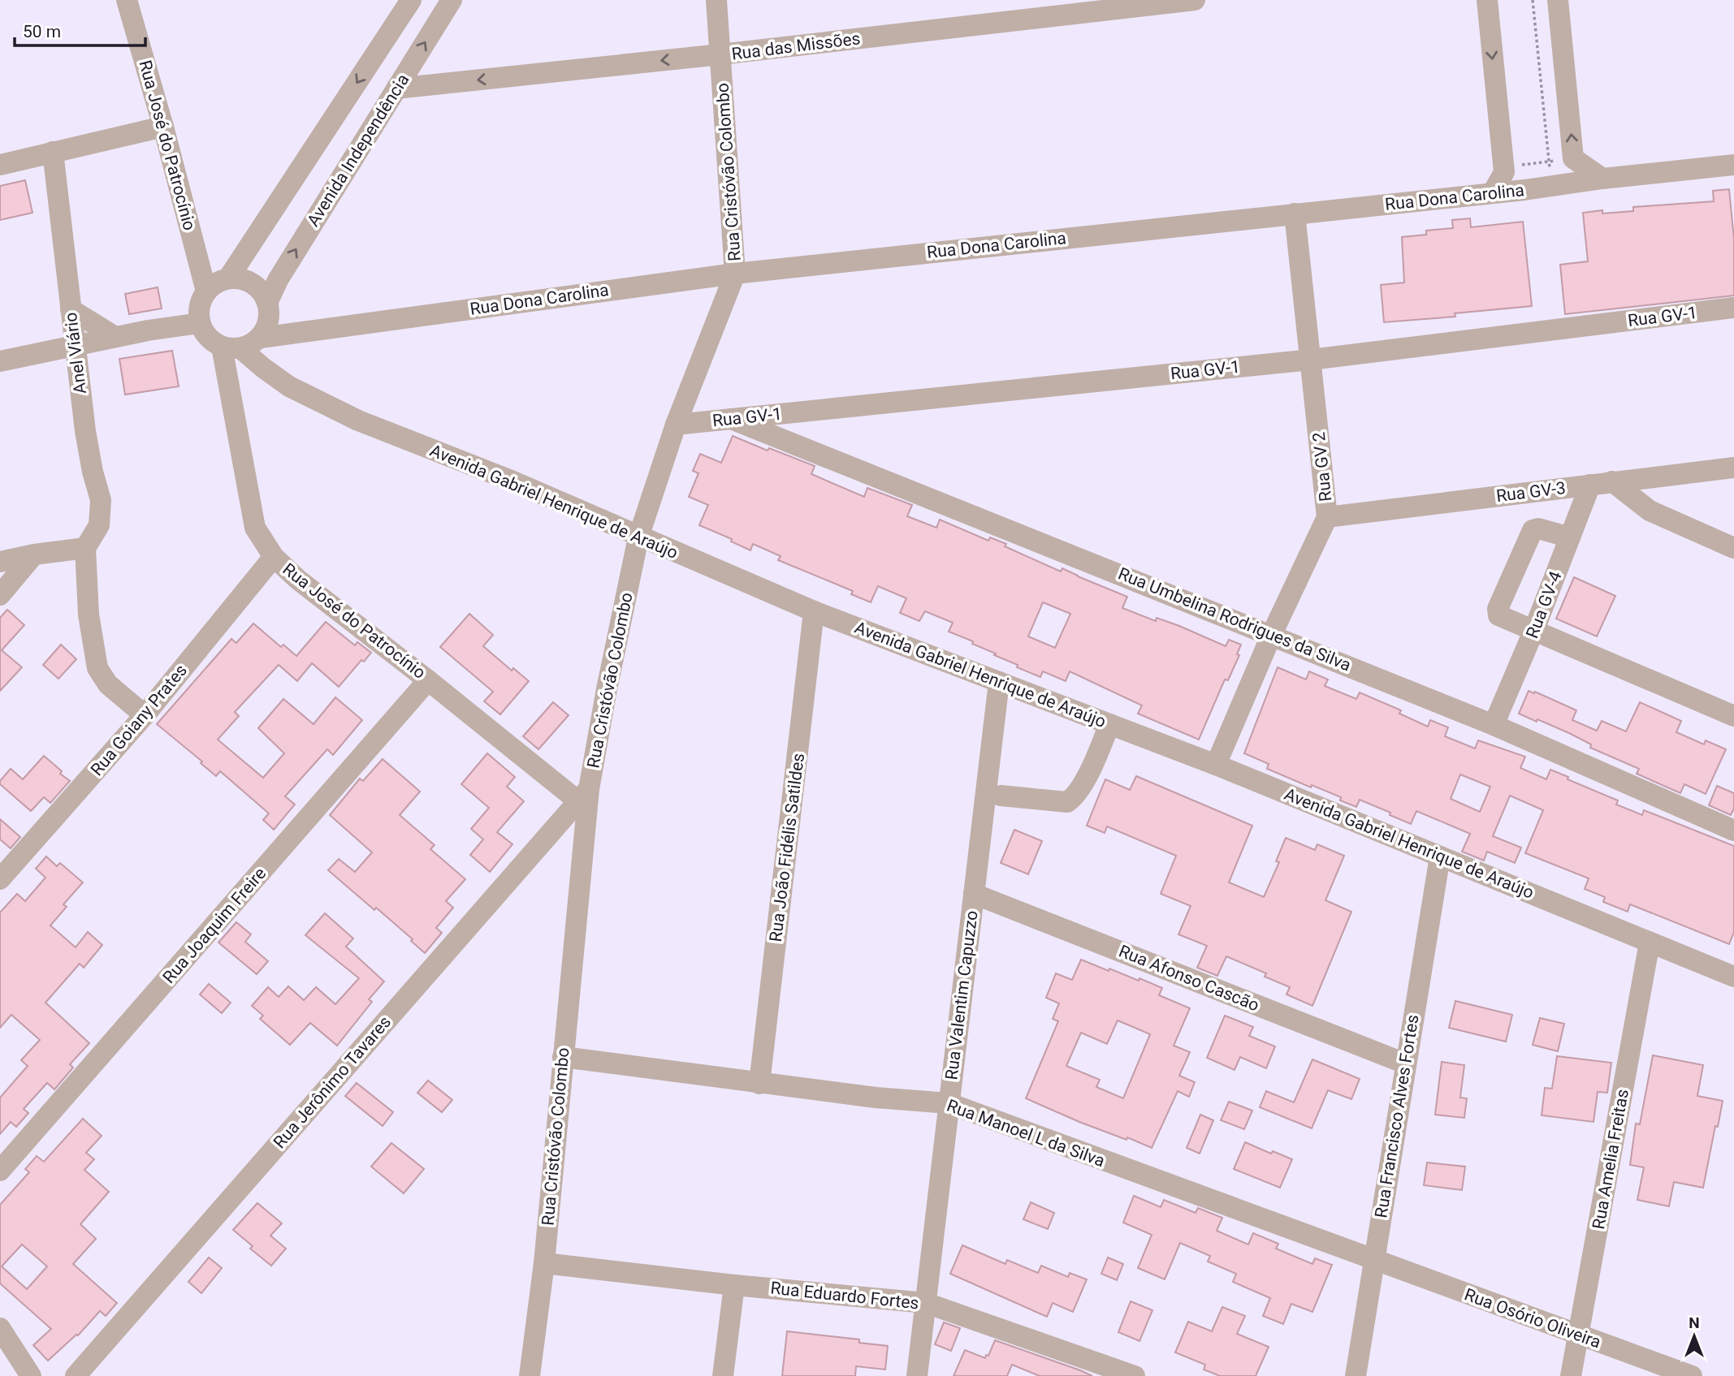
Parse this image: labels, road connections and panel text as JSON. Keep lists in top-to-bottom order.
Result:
{
  "streets": {
    "street": [
      "Rua das Missões",
      "Rua José do Patrocínio",
      "Avenida Independência",
      "Rua Cristóvão Colombo",
      "Rua Dona Carolina",
      "Rua GV-1",
      "Anel Viário",
      "Rua GV 2",
      "Rua GV-3",
      "Avenida Gabriel Henrique de Araújo",
      "Rua GV-4",
      "Rua Umbelina Rodrigues da Silva",
      "Rua Goiany Prates",
      "Rua João Fidélis Satildes",
      "Rua Joaquim Freire",
      "Rua Afonso Cascão",
      "Rua Valentim Capuzzo",
      "Rua Jerônimo Tavares",
      "Rua Francisco Alves Fortes",
      "Rua Manoel L da Silva",
      "Rua Amelia Freitas",
      "Rua Eduardo Fortes",
      "Rua Osório Oliveira"
    ]
  },
  "crossings": [
    ["Rua das Missões", "Avenida Independência"],
    ["Rua das Missões", "Rua Cristóvão Colombo"],
    ["Rua José do Patrocínio", "Avenida Independência"],
    ["Rua José do Patrocínio", "Rua Cristóvão Colombo"],
    ["Rua José do Patrocínio", "Rua Dona Carolina"],
    ["Rua José do Patrocínio", "Avenida Gabriel Henrique de Araújo"],
    ["Rua José do Patrocínio", "Rua Goiany Prates"],
    ["Rua José do Patrocínio", "Rua Joaquim Freire"],
    ["Rua José do Patrocínio", "Rua Jerônimo Tavares"],
    ["Avenida Independência", "Rua Dona Carolina"],
    ["Avenida Independência", "Avenida Gabriel Henrique de Araújo"],
    ["Rua Cristóvão Colombo", "Rua Dona Carolina"],
    ["Rua Cristóvão Colombo", "Rua GV-1"],
    ["Rua Cristóvão Colombo", "Avenida Gabriel Henrique de Araújo"],
    ["Rua Cristóvão Colombo", "Rua Jerônimo Tavares"],
    ["Rua Cristóvão Colombo", "Rua Manoel L da Silva"],
    ["Rua Cristóvão Colombo", "Rua Eduardo Fortes"],
    ["Rua Dona Carolina", "Rua GV 2"],
    ["Rua Dona Carolina", "Avenida Gabriel Henrique de Araújo"],
    ["Rua GV-1", "Rua GV 2"],
    ["Rua GV-1", "Rua Umbelina Rodrigues da Silva"],
    ["Rua GV 2", "Rua GV-3"],
    ["Rua GV 2", "Avenida Gabriel Henrique de Araújo"],
    ["Rua GV 2", "Rua Umbelina Rodrigues da Silva"],
    ["Rua GV-3", "Rua GV-4"],
    ["Avenida Gabriel Henrique de Araújo", "Rua João Fidélis Satildes"],
    ["Avenida Gabriel Henrique de Araújo", "Rua Valentim Capuzzo"],
    ["Avenida Gabriel Henrique de Araújo", "Rua Francisco Alves Fortes"],
    ["Avenida Gabriel Henrique de Araújo", "Rua Amelia Freitas"],
    ["Rua GV-4", "Rua Umbelina Rodrigues da Silva"],
    ["Rua João Fidélis Satildes", "Rua Manoel L da Silva"],
    ["Rua Afonso Cascão", "Rua Valentim Capuzzo"],
    ["Rua Afonso Cascão", "Rua Francisco Alves Fortes"],
    ["Rua Valentim Capuzzo", "Rua Manoel L da Silva"],
    ["Rua Valentim Capuzzo", "Rua Eduardo Fortes"],
    ["Rua Francisco Alves Fortes", "Rua Manoel L da Silva"],
    ["Rua Francisco Alves Fortes", "Rua Osório Oliveira"],
    ["Rua Manoel L da Silva", "Rua Osório Oliveira"],
    ["Rua Amelia Freitas", "Rua Osório Oliveira"]
  ],
  "one_way": ["Rua das Missões"],
  "scale_bar": "50 m",
  "north": "top"
}
